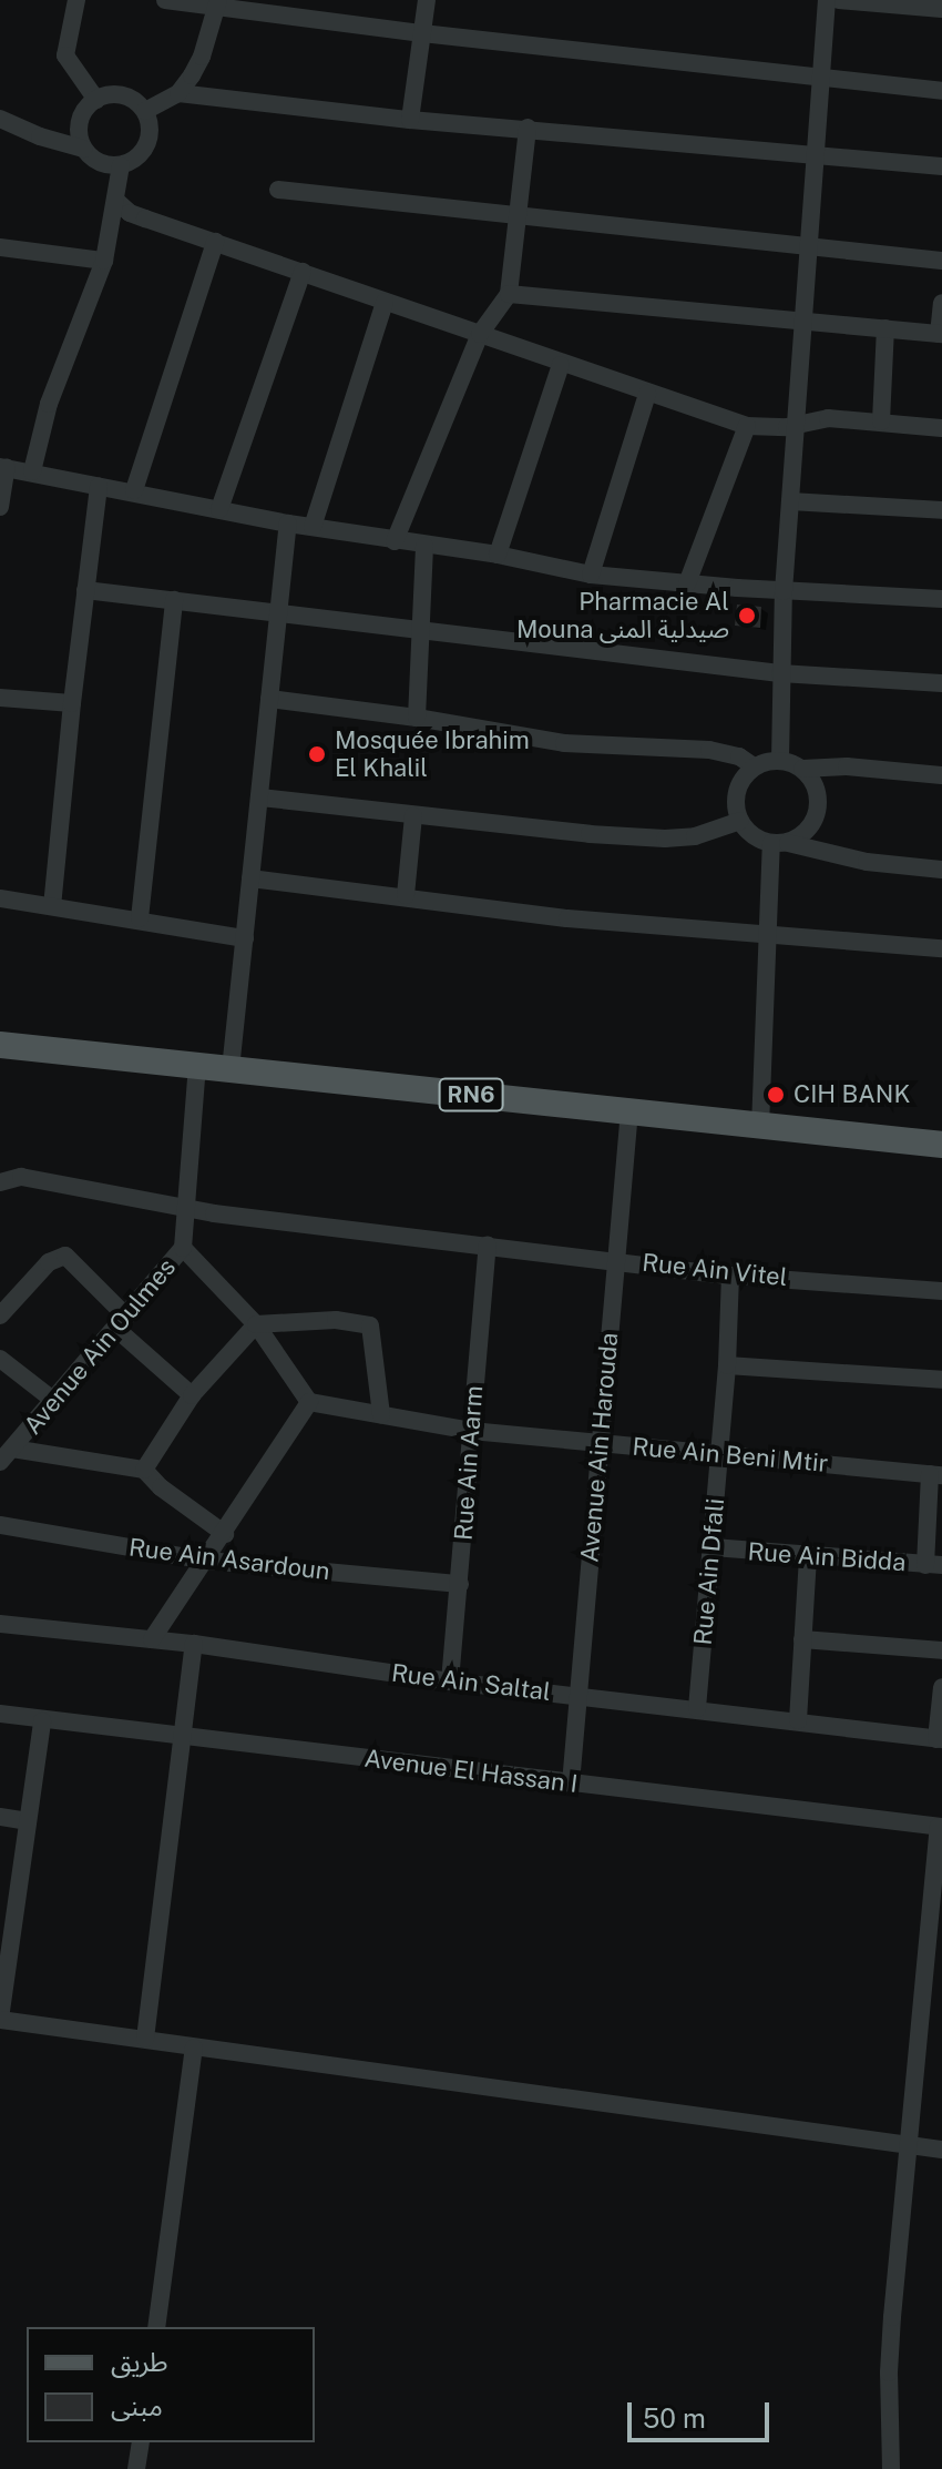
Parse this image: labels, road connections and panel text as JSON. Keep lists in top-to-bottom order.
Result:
{
  "streets": {
    "main road": ["RN6"],
    "street": [
      "Rue Ain Vitel",
      "Avenue Ain Oulmes",
      "Avenue Ain Harouda",
      "Rue Ain Beni Mtir",
      "Rue Ain Aarm",
      "Rue Ain Bidda",
      "Rue Ain Asardoun",
      "Rue Ain Dfali",
      "Rue Ain Saltal",
      "Avenue El Hassan I"
    ]
  },
  "crossings": [
    ["RN6", "Avenue Ain Oulmes"],
    ["RN6", "Avenue Ain Harouda"],
    ["Rue Ain Vitel", "Avenue Ain Oulmes"],
    ["Rue Ain Vitel", "Avenue Ain Harouda"],
    ["Rue Ain Vitel", "Rue Ain Aarm"],
    ["Rue Ain Vitel", "Rue Ain Dfali"],
    ["Avenue Ain Harouda", "Rue Ain Beni Mtir"],
    ["Avenue Ain Harouda", "Rue Ain Saltal"],
    ["Avenue Ain Harouda", "Avenue El Hassan I"],
    ["Rue Ain Beni Mtir", "Rue Ain Aarm"],
    ["Rue Ain Beni Mtir", "Rue Ain Dfali"],
    ["Rue Ain Aarm", "Rue Ain Asardoun"],
    ["Rue Ain Aarm", "Rue Ain Saltal"],
    ["Rue Ain Bidda", "Rue Ain Dfali"],
    ["Rue Ain Dfali", "Rue Ain Saltal"]
  ],
  "places": ["Pharmacie Al Mouna صيدلية المنى", "Mosquée Ibrahim El Khalil", "CIH BANK"],
  "legend": ["طريق", "مبنى"],
  "scale_bar": "50 m"
}
